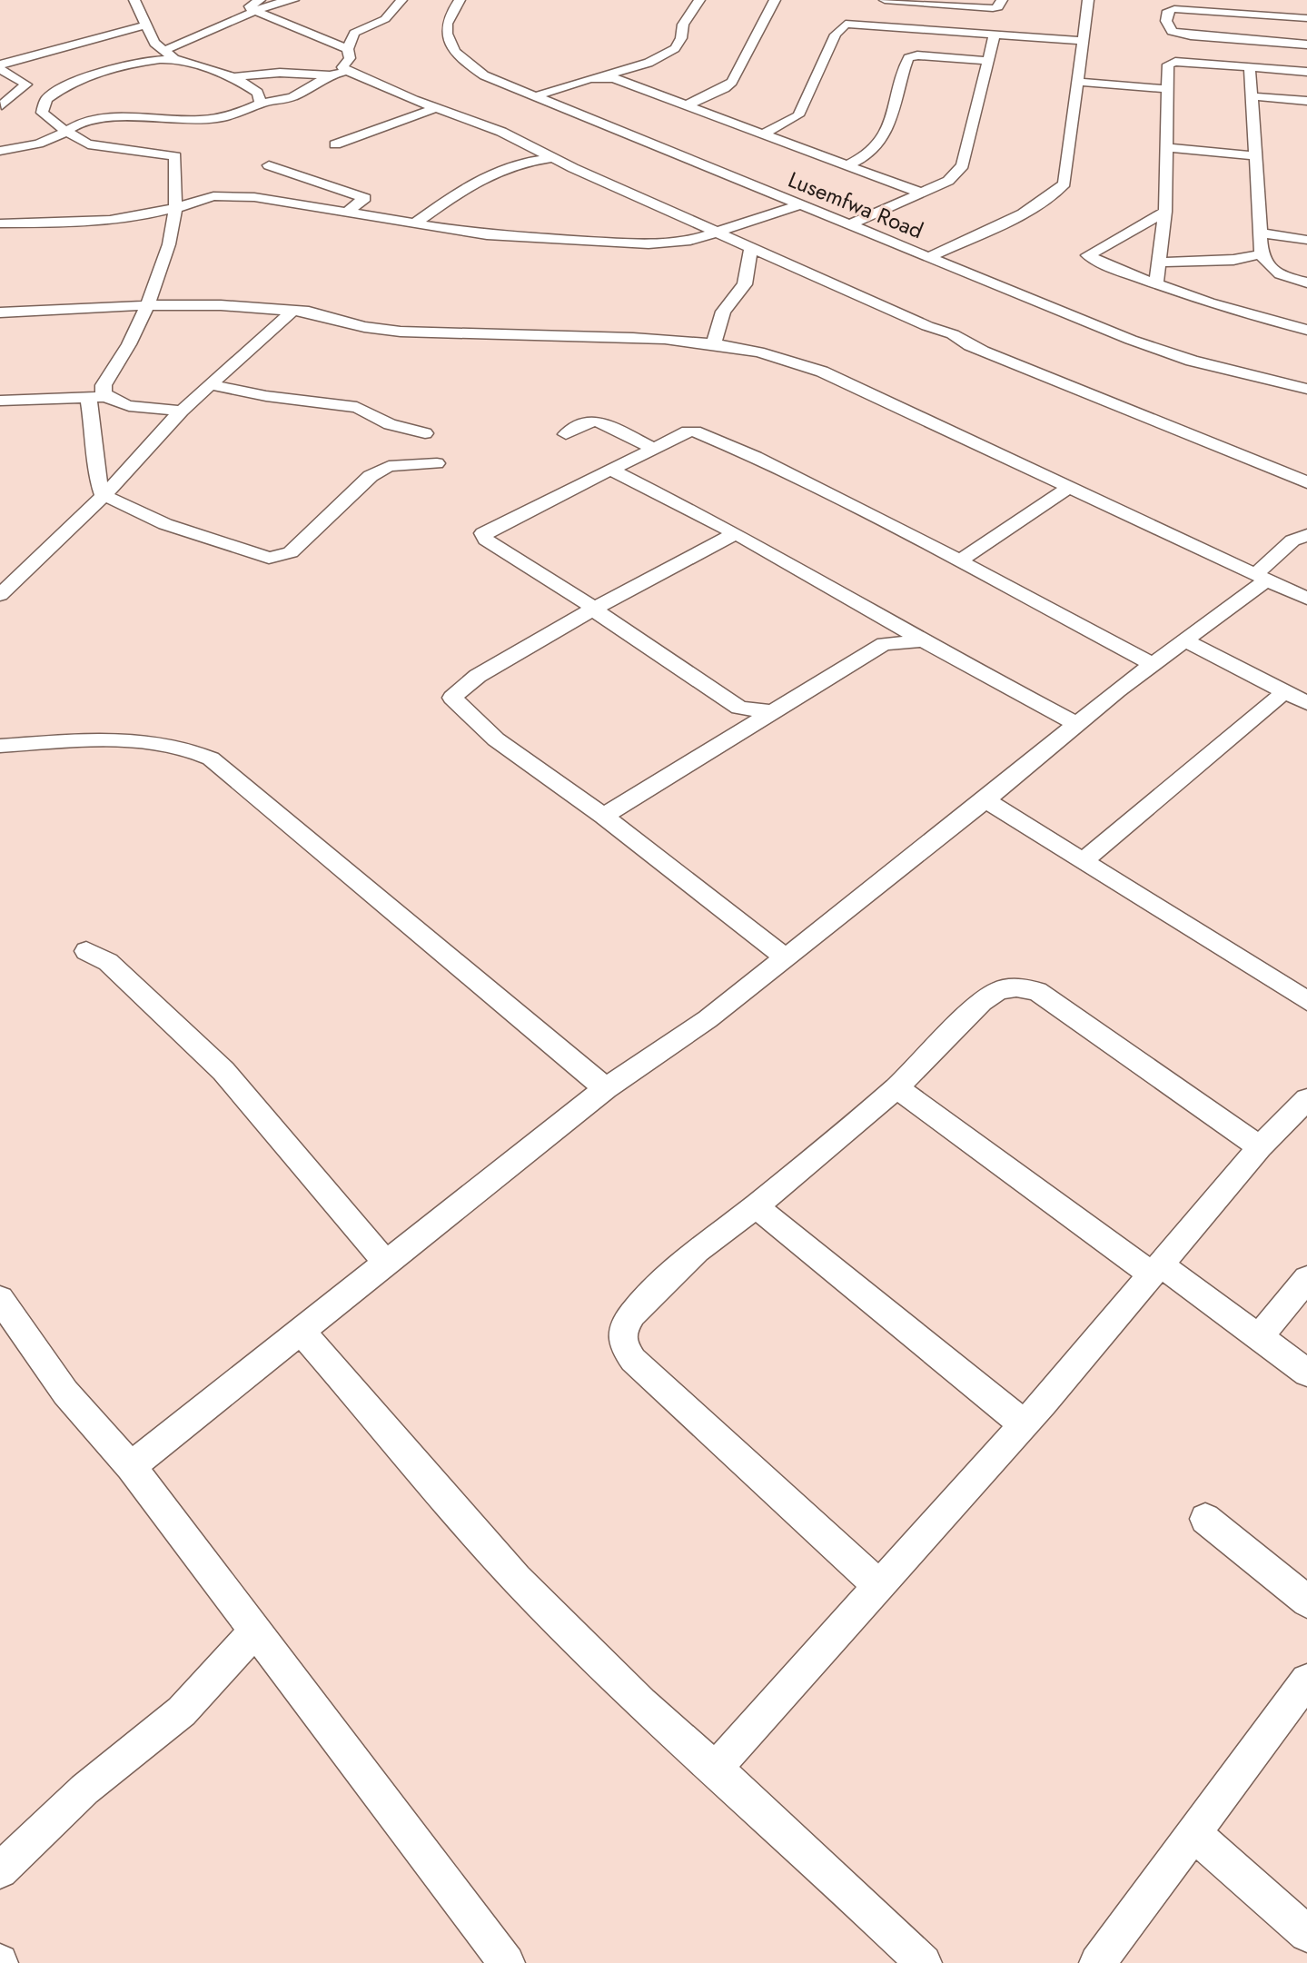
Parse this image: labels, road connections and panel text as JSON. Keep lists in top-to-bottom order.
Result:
{
  "streets": {
    "street": ["Lusemfwa Road"]
  }
}
